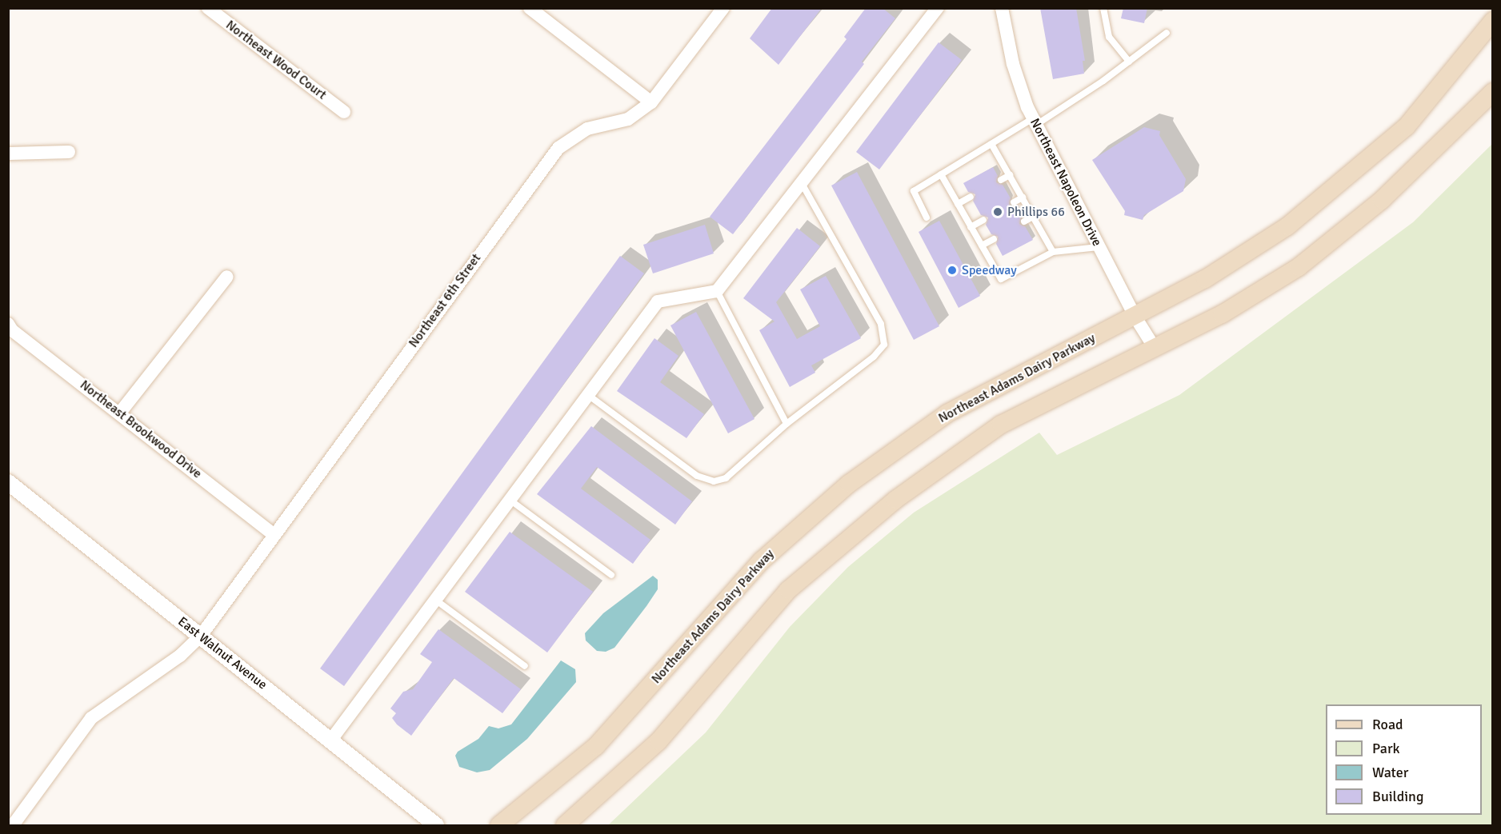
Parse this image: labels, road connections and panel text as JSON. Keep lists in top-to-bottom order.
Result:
{
  "streets": {
    "main road": ["Northeast Adams Dairy Parkway"],
    "street": [
      "Northeast Wood Court",
      "Northeast Napoleon Drive",
      "Northeast 6th Street",
      "Northeast Brookwood Drive",
      "East Walnut Avenue"
    ]
  },
  "crossings": [
    ["Northeast Napoleon Drive", "Northeast Adams Dairy Parkway"],
    ["Northeast 6th Street", "Northeast Brookwood Drive"],
    ["Northeast 6th Street", "East Walnut Avenue"]
  ],
  "places": ["Phillips 66", "Speedway"],
  "legend": [
    "Road",
    "Park",
    "Water",
    "Building"
  ]
}
